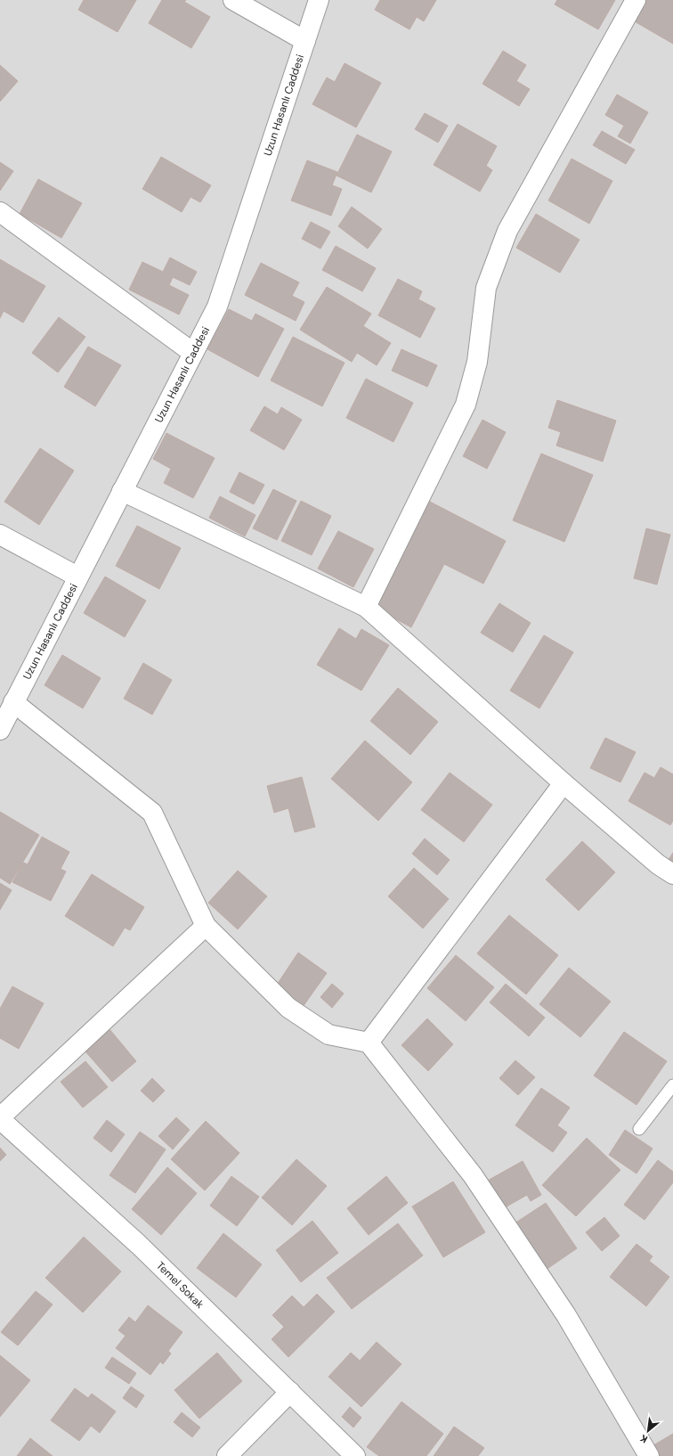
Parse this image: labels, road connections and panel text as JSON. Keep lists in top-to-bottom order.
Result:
{
  "streets": {
    "street": ["Uzun Hasanlı Caddesi", "Temel Sokak"]
  },
  "north": "bottom left"
}
